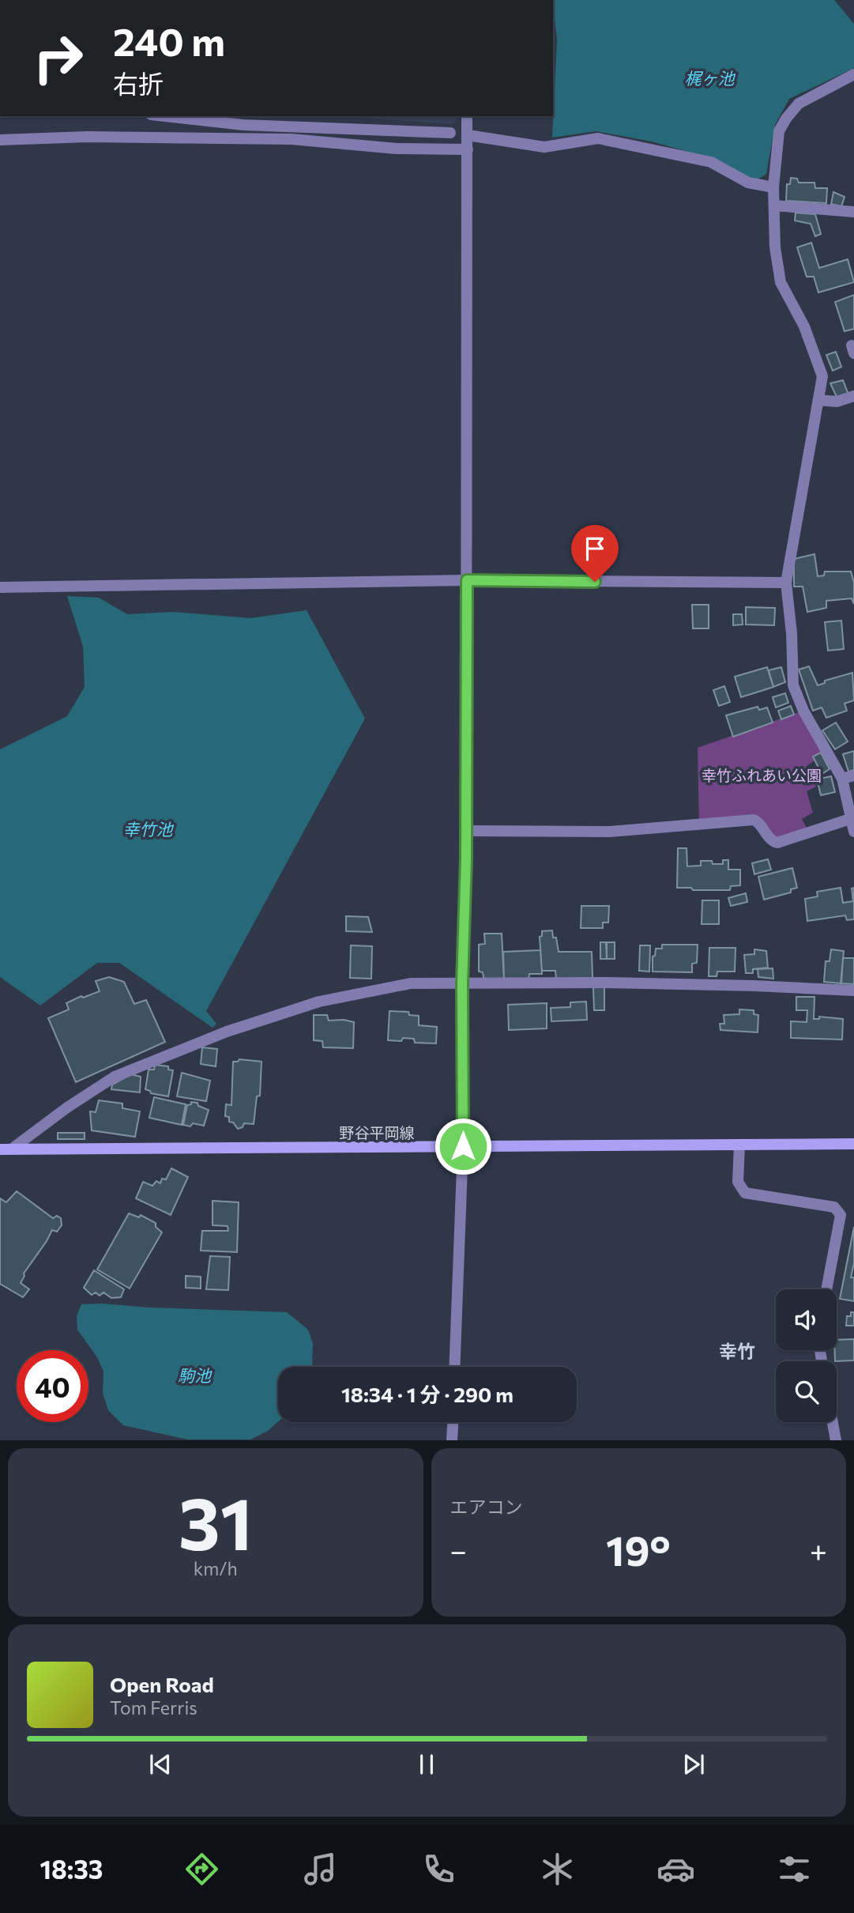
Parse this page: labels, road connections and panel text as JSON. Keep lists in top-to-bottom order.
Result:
{
  "streets": {
    "main road": ["野谷平岡線"]
  },
  "districts": ["幸竹"],
  "water": ["梶ヶ池", "幸竹池", "駒池"],
  "parks": ["幸竹ふれあい公園"],
  "page": {
    "turn": ["240 m", "右折"],
    "limit": "40",
    "trip": "18:34 · 1 分 · 290 m",
    "tile": [
      ["31", "km/h"],
      "エアコン"
    ],
    "heat": ["−", "19°", "+"],
    "song": ["Open Road", "Tom Ferris"],
    "tabs": "18:33"
  }
}
